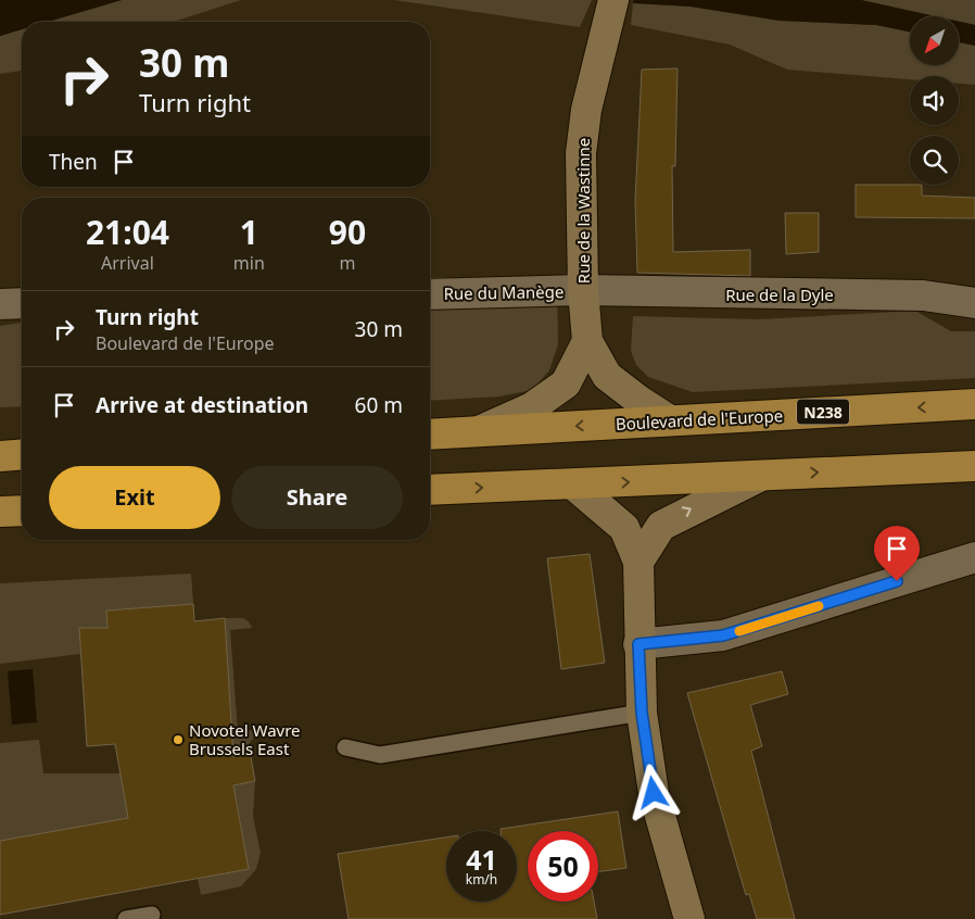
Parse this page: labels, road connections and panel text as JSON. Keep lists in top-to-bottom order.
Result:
{
  "streets": {
    "highway": ["N238", "Boulevard de l'Europe"],
    "main road": ["Rue de la Wastinne"],
    "street": ["Rue du Manège", "Rue de la Dyle"]
  },
  "crossings": [
    ["Rue de la Wastinne", "Rue du Manège"],
    ["Rue de la Wastinne", "Rue de la Dyle"],
    ["Rue de la Wastinne", "Boulevard de l'Europe"],
    ["Rue du Manège", "Rue de la Dyle"]
  ],
  "places": ["Novotel Wavre Brussels East"],
  "north": "bottom left",
  "page": {
    "turn": ["30 m", "Turn right"],
    "then": "Then",
    "eta": [
      "21:04",
      "Arrival",
      "1",
      "min",
      "90",
      "m"
    ],
    "list": [
      {
        "name": "Turn right",
        "note": "Boulevard de l'Europe",
        "value": "30 m"
      },
      {
        "name": "Arrive at destination",
        "value": "60 m"
      }
    ],
    "buttons": ["Exit", "Share"],
    "speed": "41 km/h",
    "limit": "50"
  }
}
